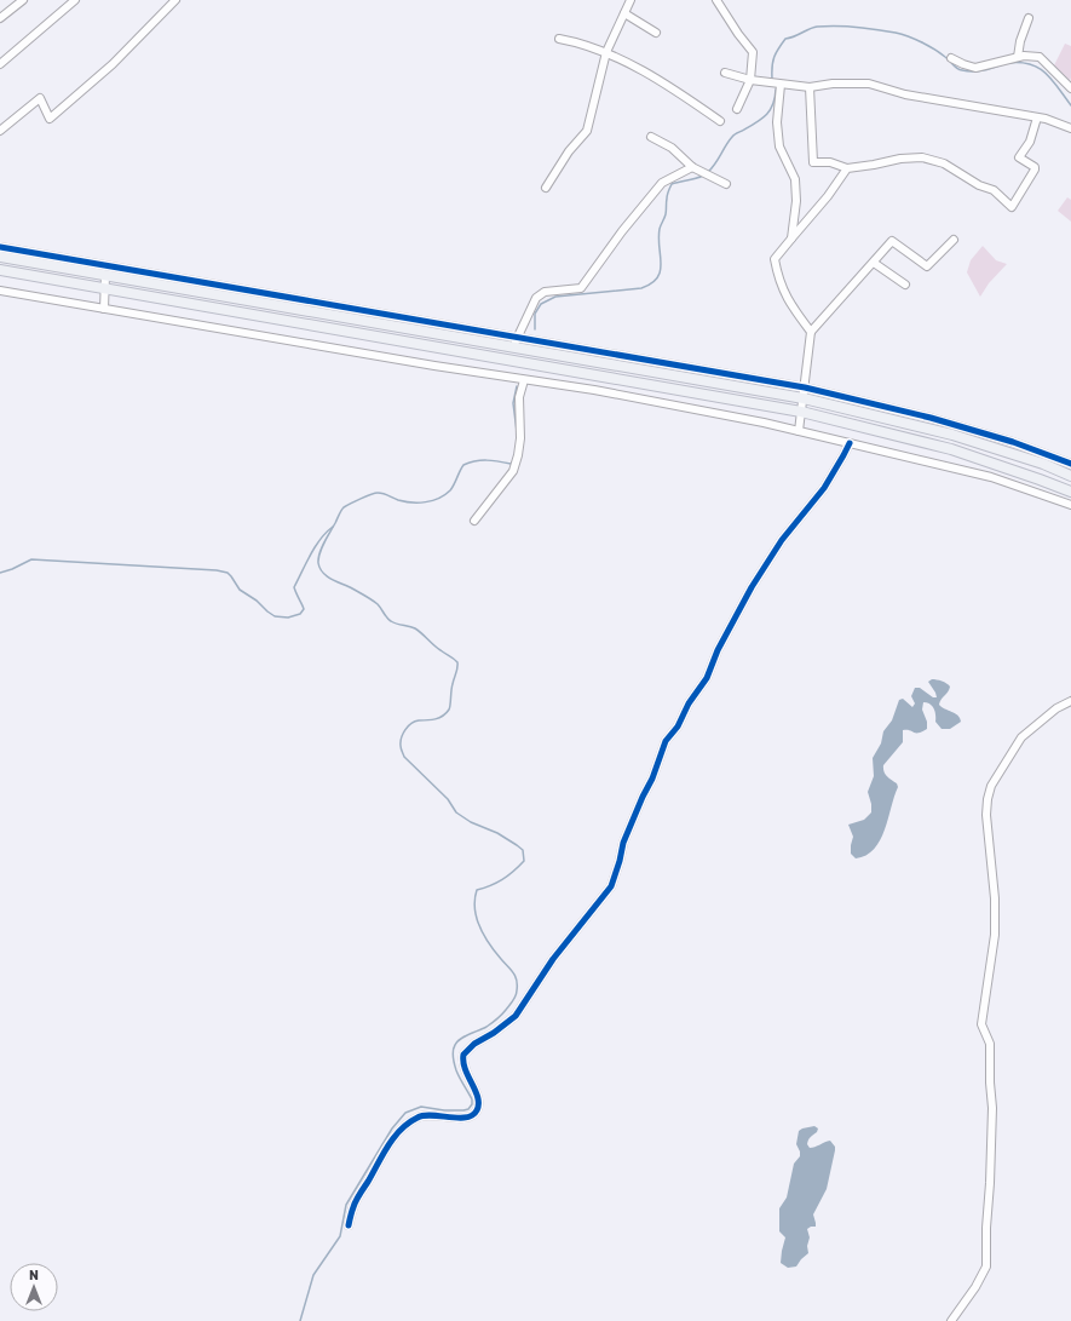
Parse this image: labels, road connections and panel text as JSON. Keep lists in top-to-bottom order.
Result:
{
  "north": "top"
}
